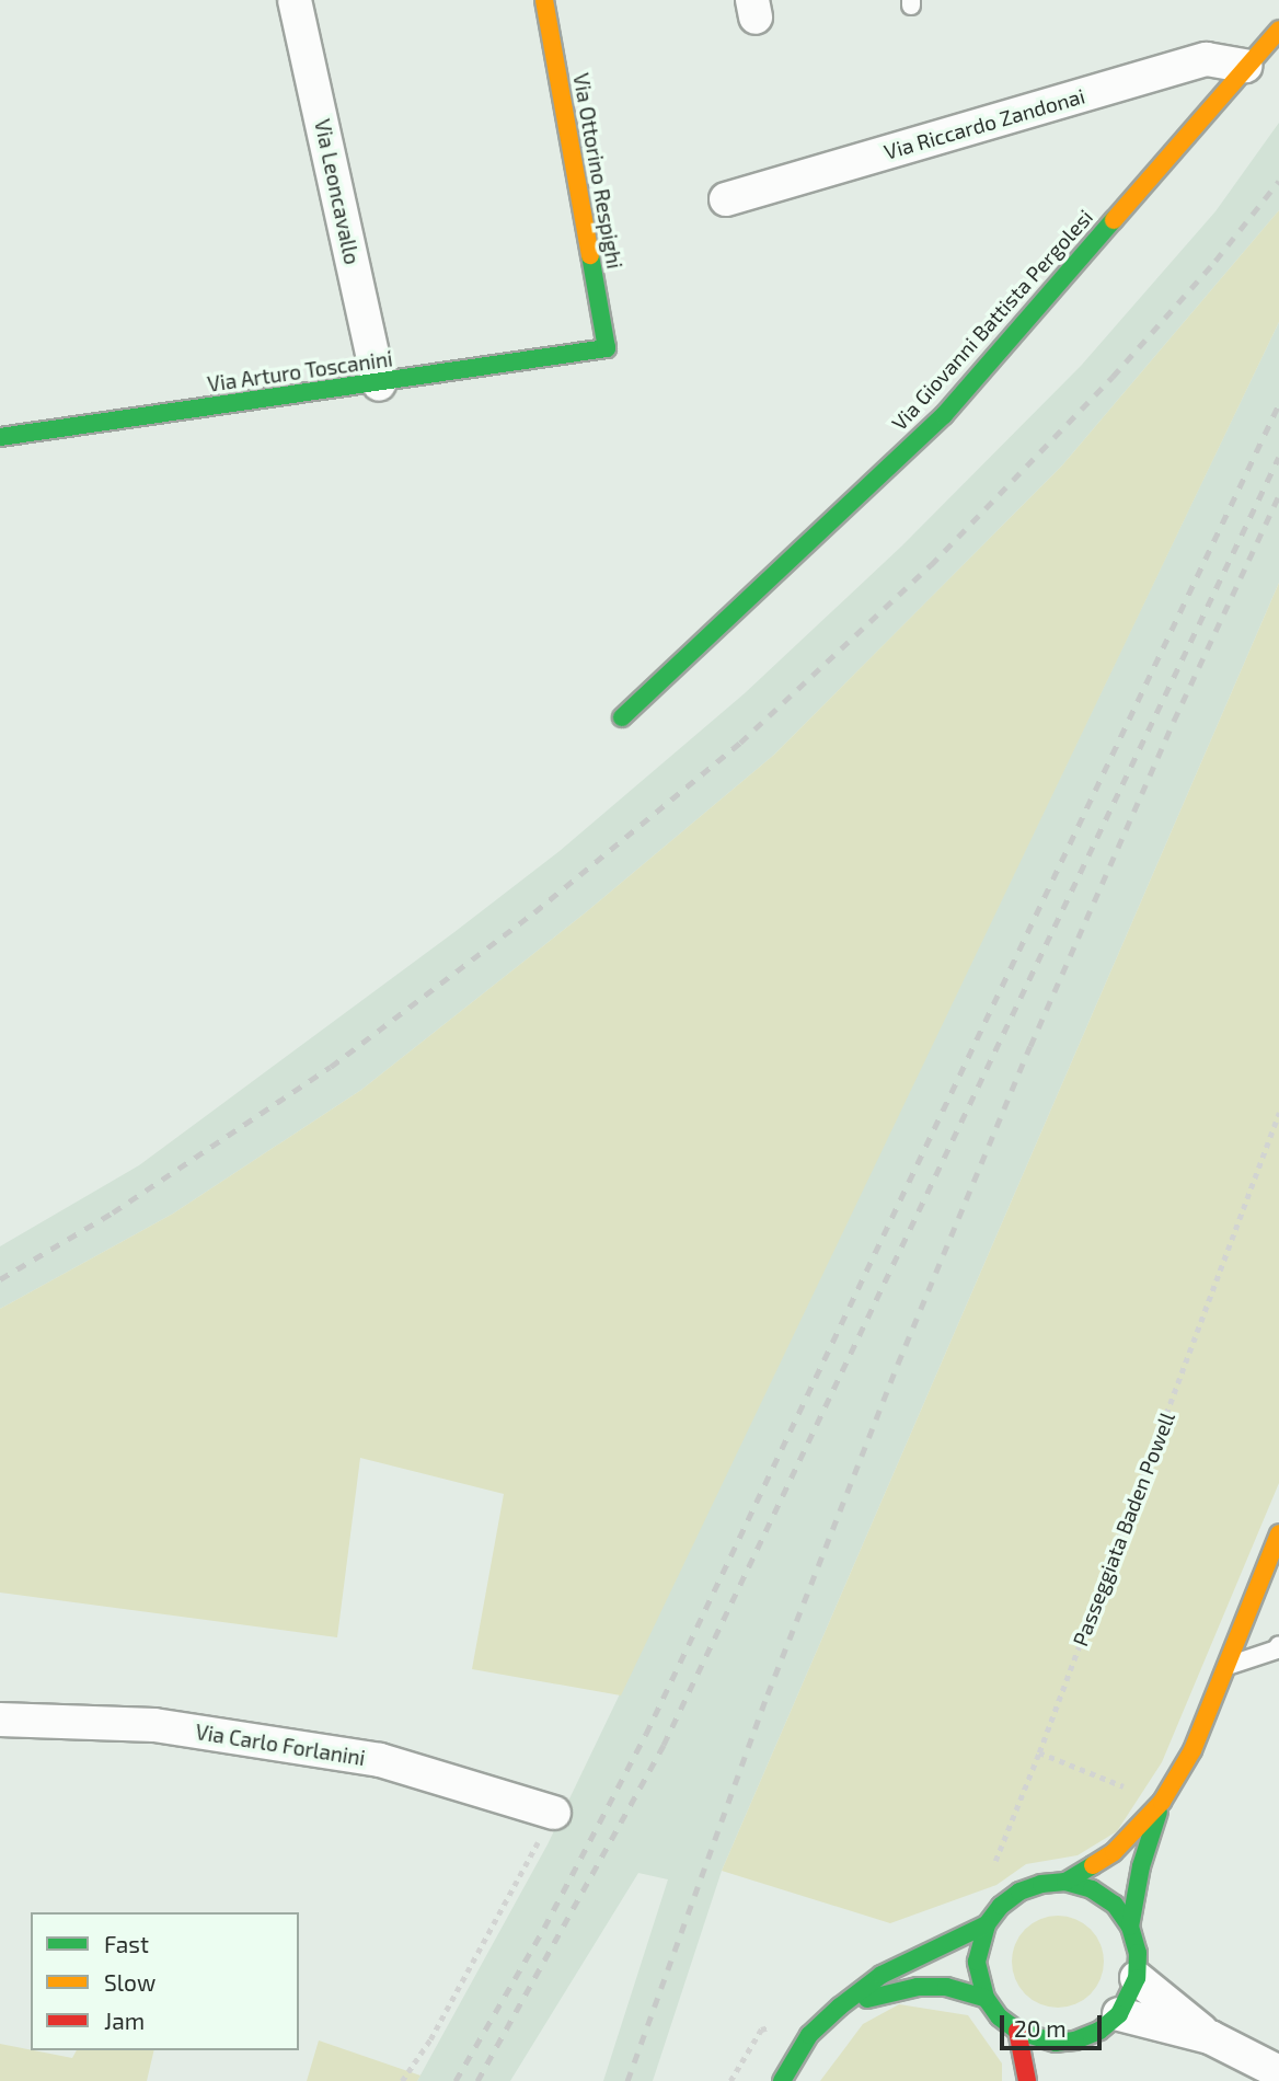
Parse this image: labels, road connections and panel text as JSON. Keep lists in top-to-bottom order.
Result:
{
  "streets": {
    "street": [
      "Via Riccardo Zandonai",
      "Via Ottorino Respighi",
      "Via Leoncavallo",
      "Via Giovanni Battista Pergolesi",
      "Via Arturo Toscanini",
      "Via Carlo Forlanini"
    ],
    "path": ["Passeggiata Baden Powell"]
  },
  "crossings": [
    ["Via Riccardo Zandonai", "Via Giovanni Battista Pergolesi"],
    ["Via Ottorino Respighi", "Via Arturo Toscanini"],
    ["Via Leoncavallo", "Via Arturo Toscanini"]
  ],
  "legend": ["Fast", "Slow", "Jam"],
  "scale_bar": "20 m"
}
